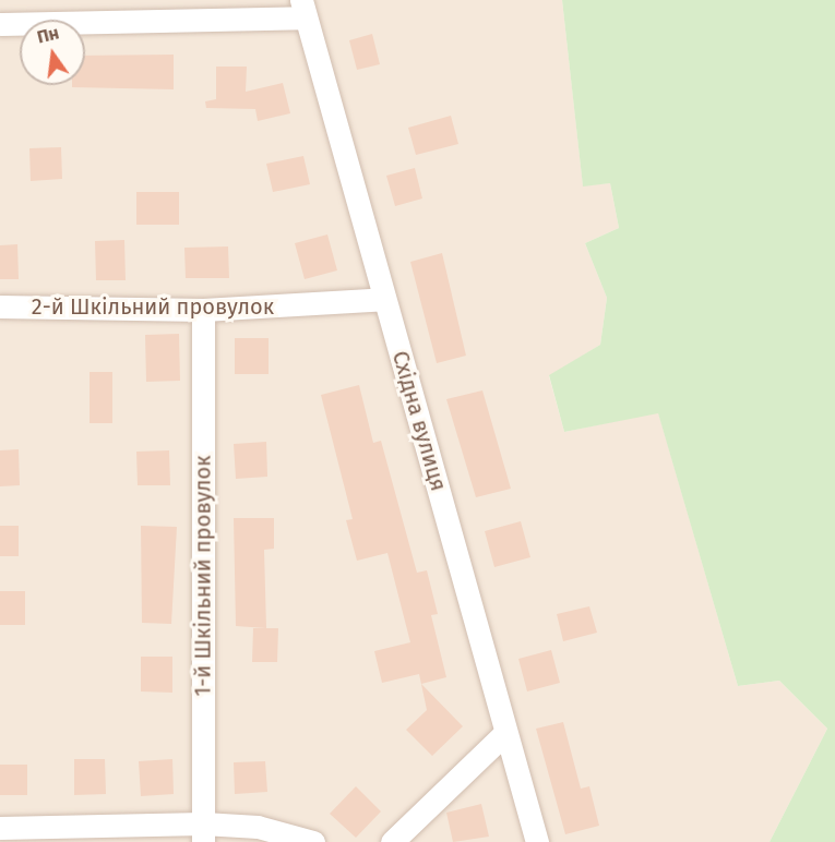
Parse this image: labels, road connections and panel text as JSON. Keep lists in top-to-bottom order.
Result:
{
  "streets": {
    "street": ["2-й Шкільний провулок", "Східна вулиця", "1-й Шкільний провулок"]
  },
  "crossings": [
    ["2-й Шкільний провулок", "Східна вулиця"],
    ["2-й Шкільний провулок", "1-й Шкільний провулок"]
  ],
  "north": "top"
}
